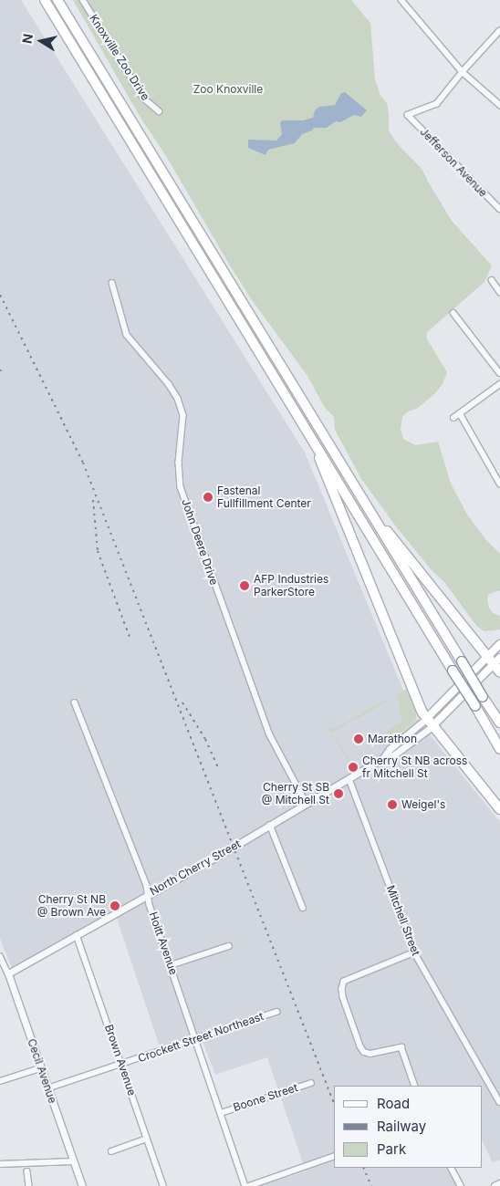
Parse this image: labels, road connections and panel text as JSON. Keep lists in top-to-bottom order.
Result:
{
  "streets": {
    "main road": ["North Cherry Street"],
    "street": [
      "Knoxville Zoo Drive",
      "Jefferson Avenue",
      "John Deere Drive",
      "Mitchell Street",
      "Hoitt Avenue",
      "Crockett Street Northeast",
      "Brown Avenue",
      "Cecil Avenue",
      "Boone Street"
    ]
  },
  "crossings": [
    ["John Deere Drive", "North Cherry Street"],
    ["North Cherry Street", "Mitchell Street"],
    ["North Cherry Street", "Hoitt Avenue"],
    ["North Cherry Street", "Brown Avenue"],
    ["North Cherry Street", "Cecil Avenue"],
    ["Hoitt Avenue", "Crockett Street Northeast"],
    ["Hoitt Avenue", "Boone Street"],
    ["Crockett Street Northeast", "Brown Avenue"],
    ["Crockett Street Northeast", "Cecil Avenue"]
  ],
  "parks": ["Zoo Knoxville"],
  "places": [
    "Fastenal Fullfillment Center",
    "AFP Industries ParkerStore",
    "Marathon",
    "Cherry St NB across fr Mitchell St",
    "Cherry St SB @ Mitchell St",
    "Weigel's",
    "Cherry St NB @ Brown Ave"
  ],
  "legend": ["Road", "Railway", "Park"],
  "north": "left"
}
